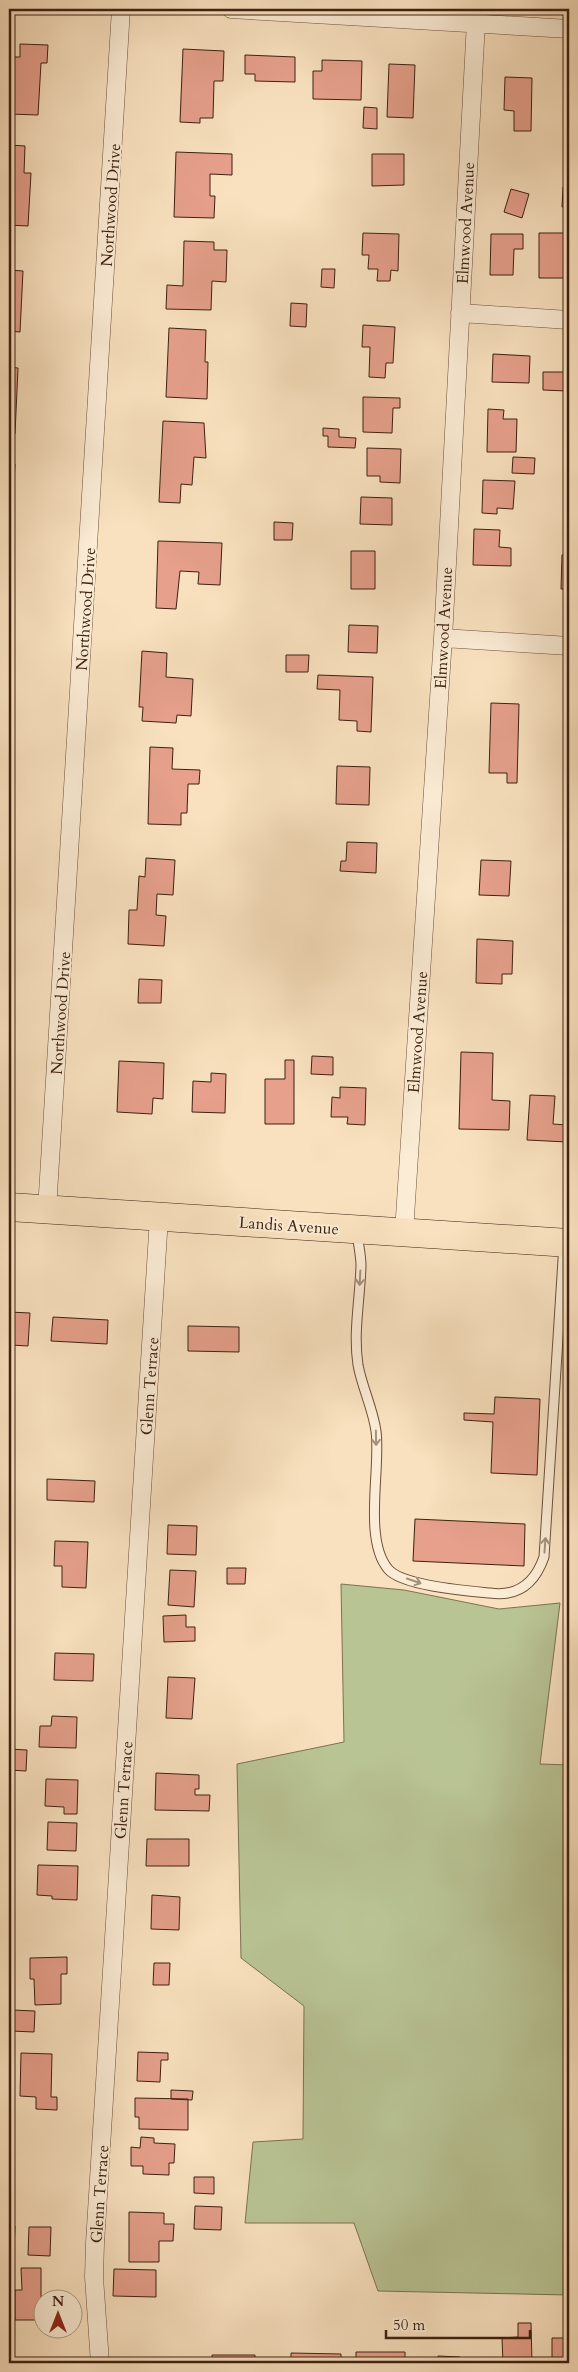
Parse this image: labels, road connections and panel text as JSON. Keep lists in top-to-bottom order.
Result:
{
  "streets": {
    "main road": ["Landis Avenue"],
    "street": ["Northwood Drive", "Elmwood Avenue", "Glenn Terrace"]
  },
  "crossings": [
    ["Northwood Drive", "Landis Avenue"],
    ["Elmwood Avenue", "Landis Avenue"],
    ["Landis Avenue", "Glenn Terrace"]
  ],
  "scale_bar": "50 m",
  "north": "top"
}
